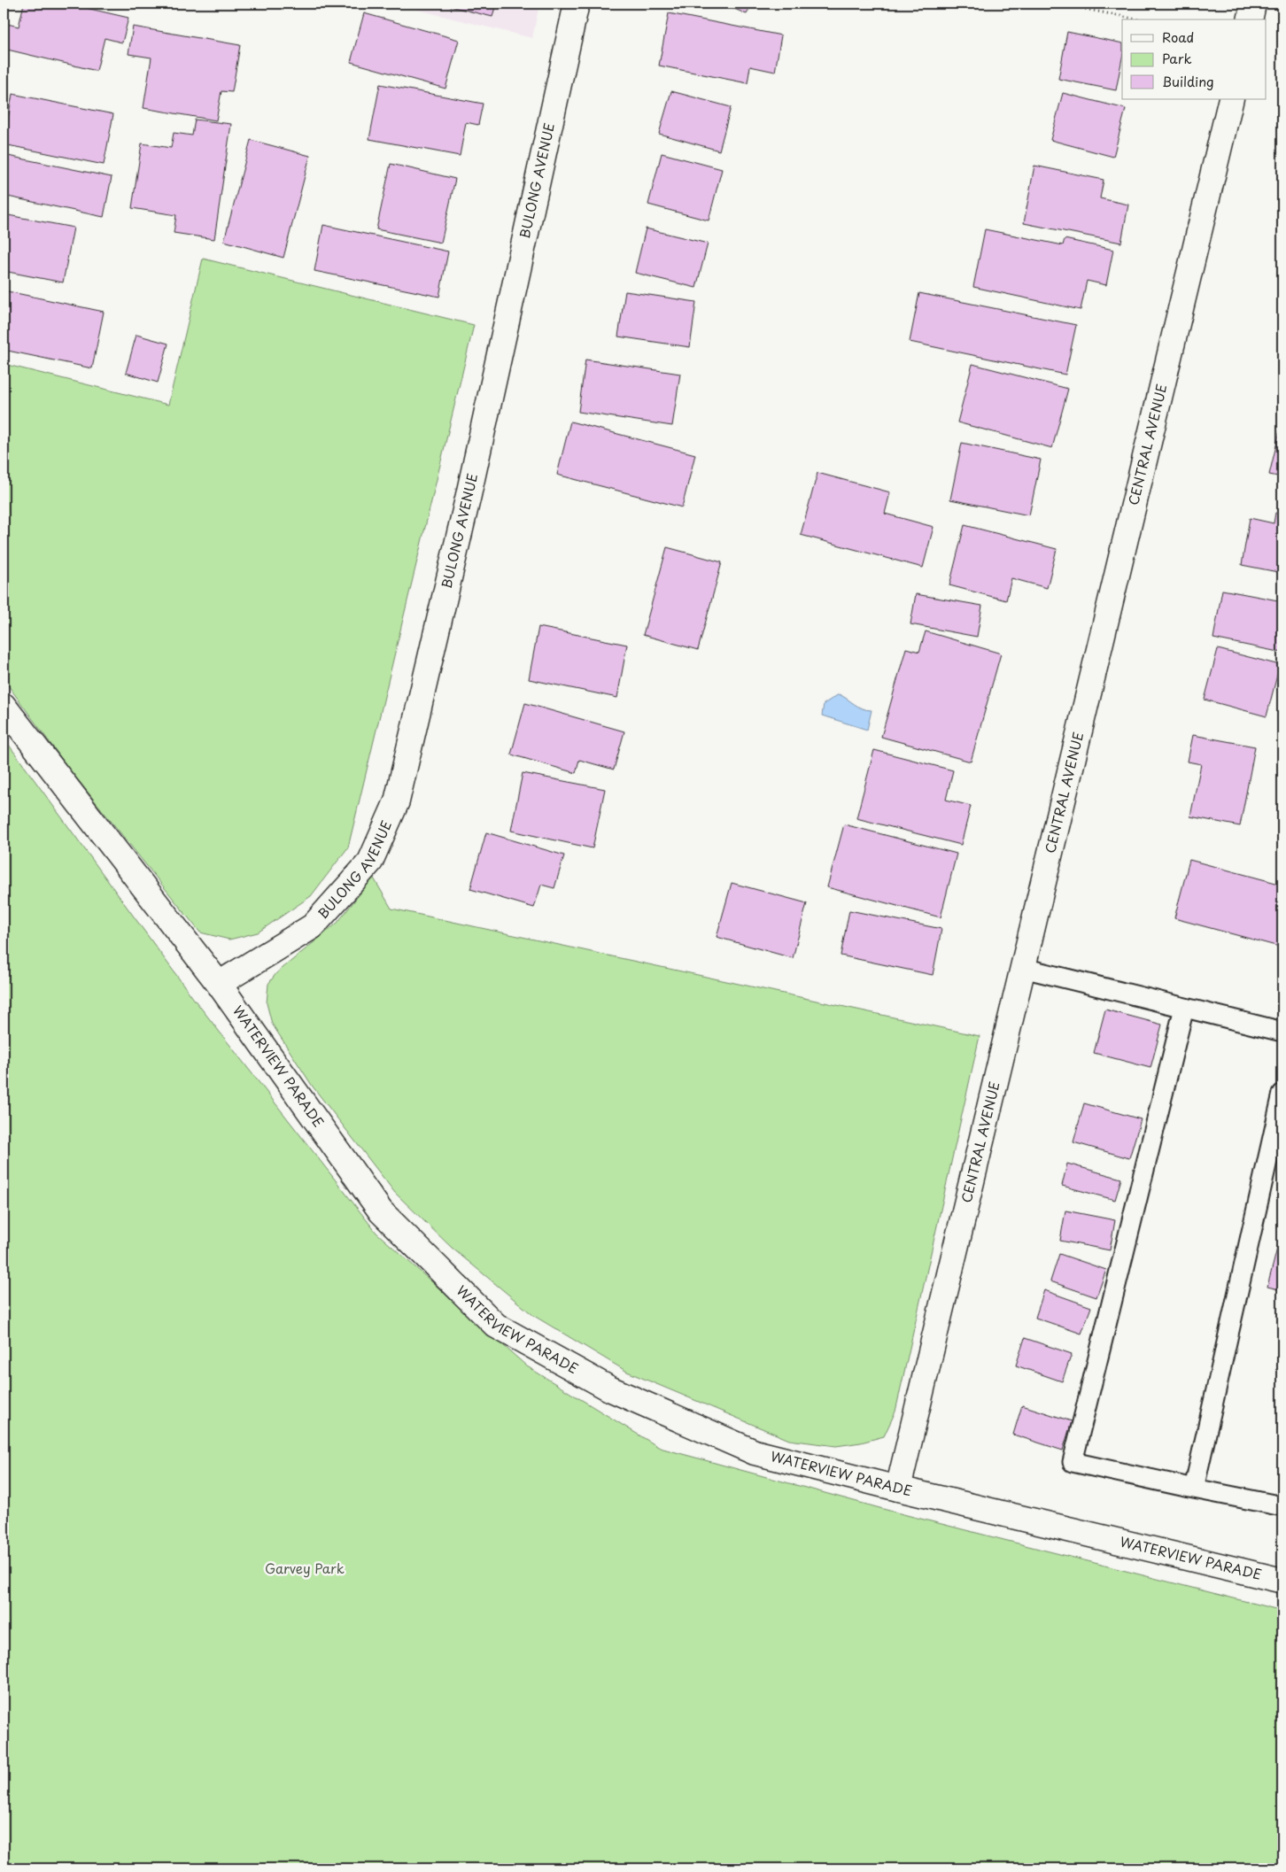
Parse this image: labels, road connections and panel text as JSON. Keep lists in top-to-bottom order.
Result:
{
  "streets": {
    "street": ["BULONG AVENUE", "CENTRAL AVENUE", "WATERVIEW PARADE"]
  },
  "crossings": [
    ["BULONG AVENUE", "WATERVIEW PARADE"],
    ["CENTRAL AVENUE", "WATERVIEW PARADE"]
  ],
  "parks": ["Garvey Park"],
  "legend": ["Road", "Park", "Building"]
}
